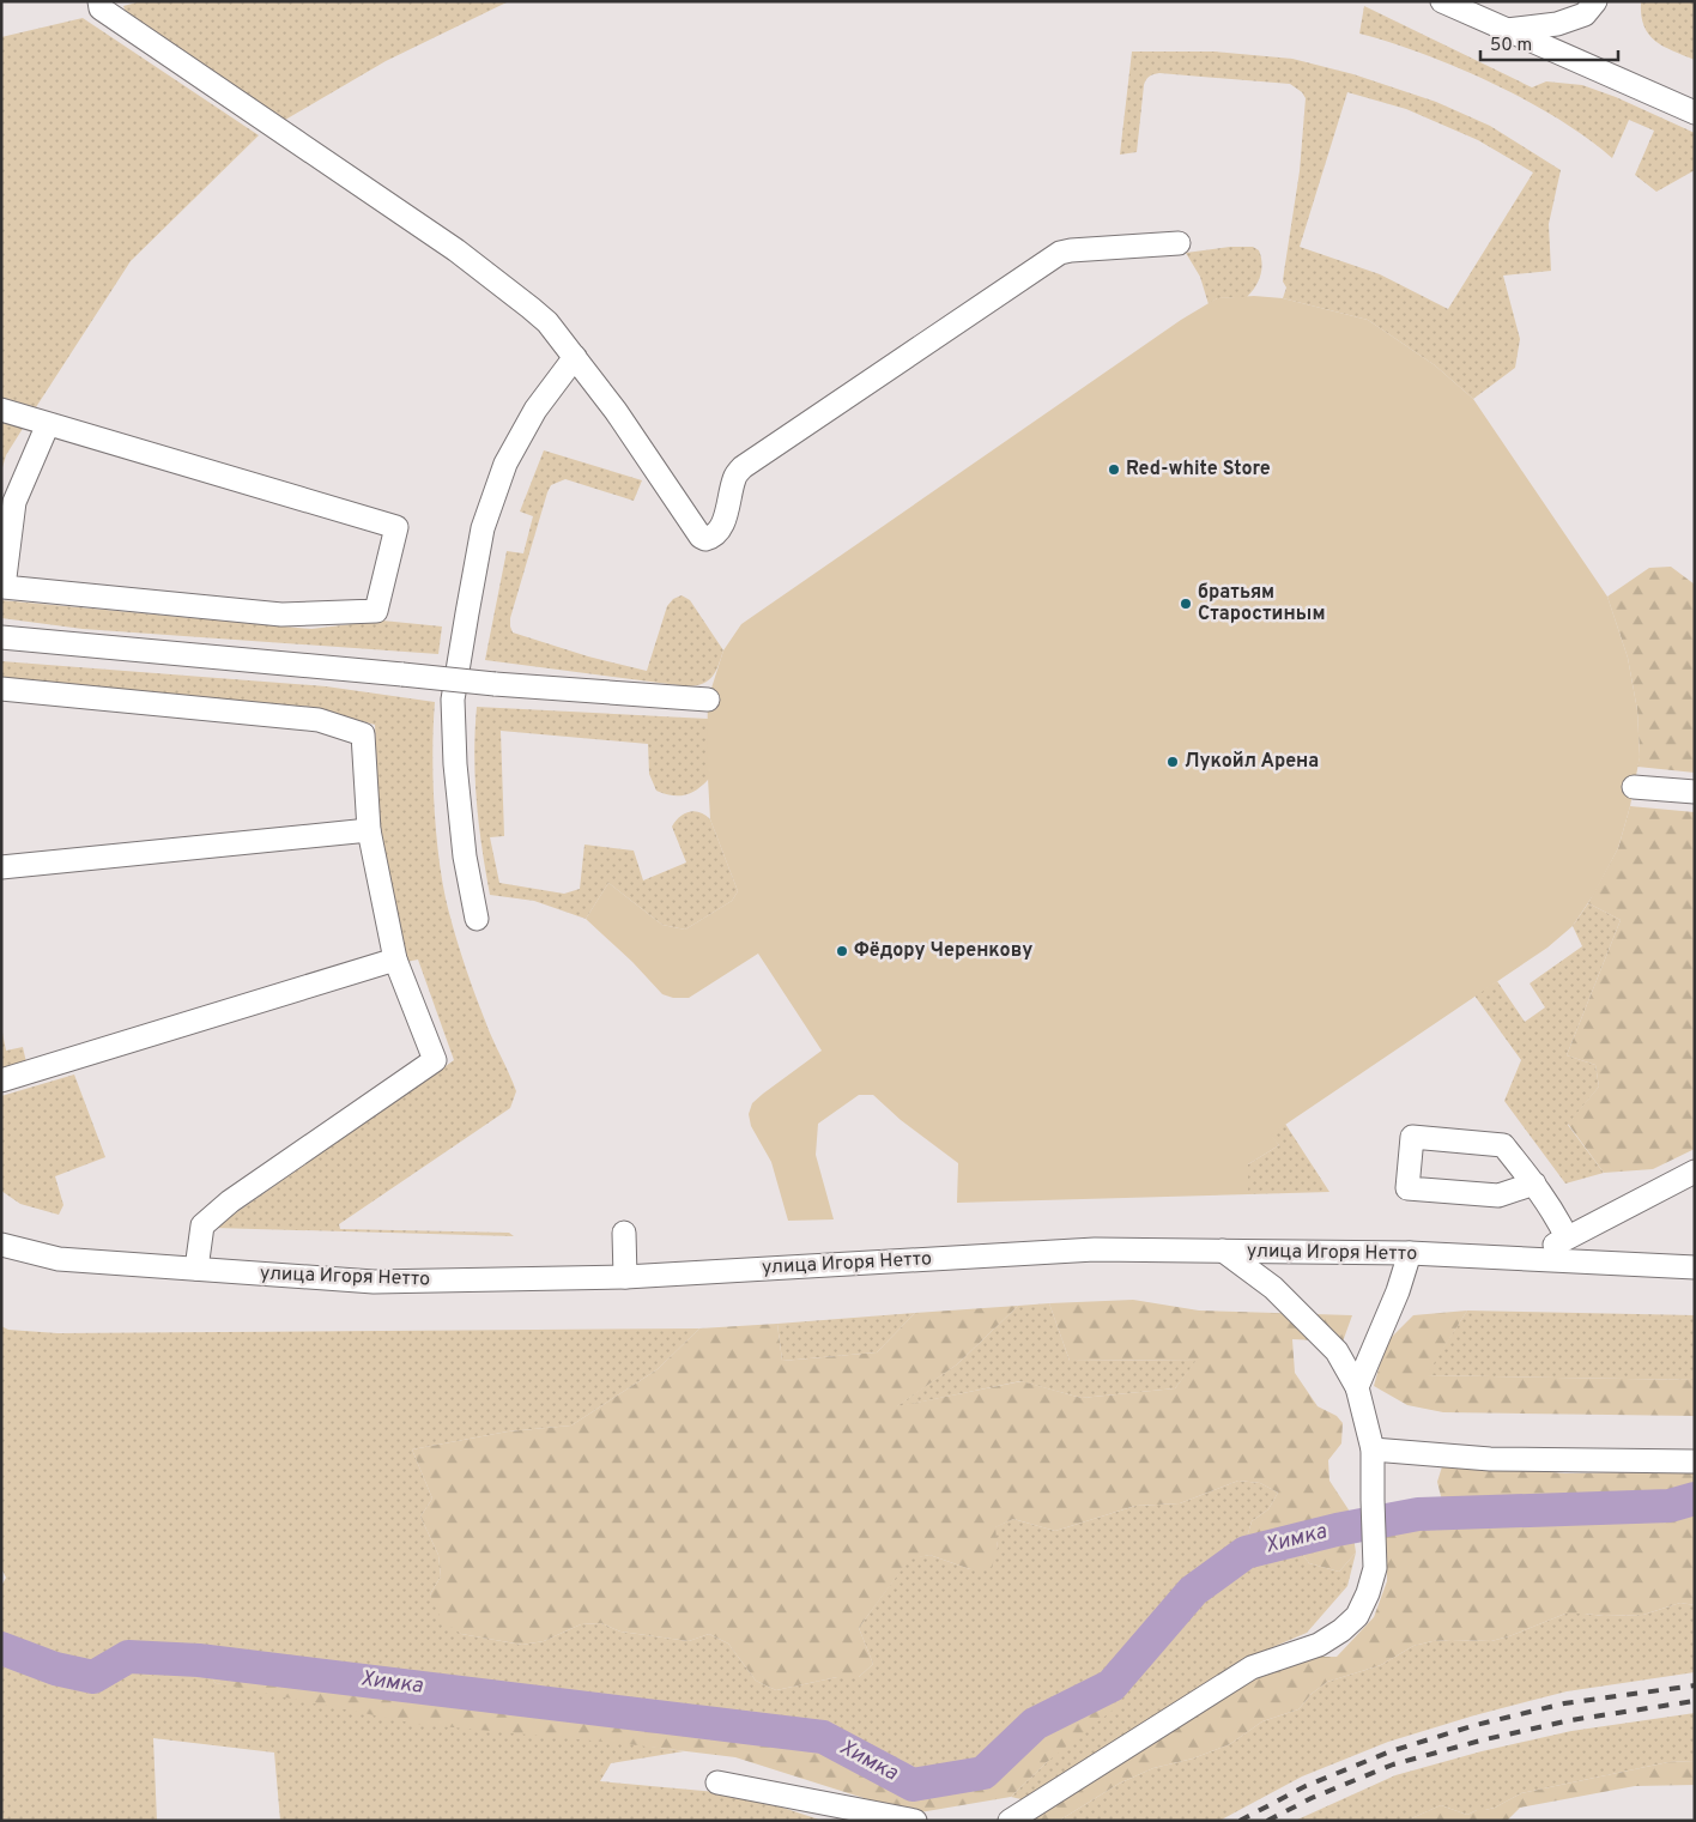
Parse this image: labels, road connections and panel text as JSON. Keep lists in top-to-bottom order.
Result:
{
  "streets": {
    "street": ["улица Игоря Нетто"]
  },
  "water": ["Химка"],
  "places": [
    "Red-white Store",
    "братьям Старостиным",
    "Лукойл Арена",
    "Фёдору Черенкову"
  ],
  "scale_bar": "50 m"
}
